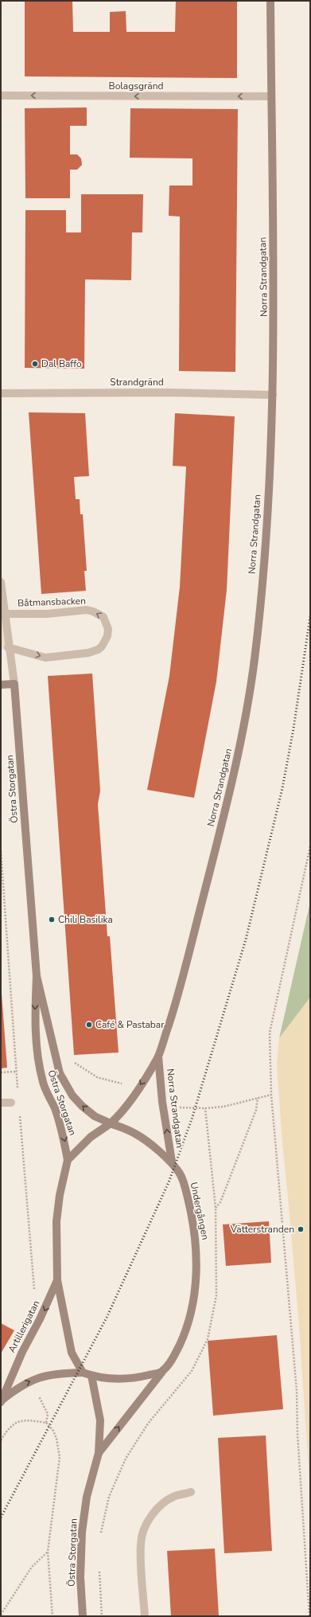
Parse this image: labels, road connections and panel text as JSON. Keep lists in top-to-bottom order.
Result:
{
  "streets": {
    "street": [
      "Bolagsgränd",
      "Norra Strandgatan",
      "Strandgränd",
      "Båtmansbacken",
      "Östra Storgatan",
      "Undergången",
      "Artillerigatan"
    ]
  },
  "crossings": [
    ["Bolagsgränd", "Norra Strandgatan"],
    ["Norra Strandgatan", "Strandgränd"],
    ["Norra Strandgatan", "Östra Storgatan"],
    ["Norra Strandgatan", "Undergången"],
    ["Båtmansbacken", "Östra Storgatan"],
    ["Östra Storgatan", "Undergången"]
  ],
  "one_way": ["Bolagsgränd"],
  "places": [
    "Dal Baffo",
    "Chili Basilika",
    "Café & Pastabar",
    "Vätterstranden"
  ]
}
